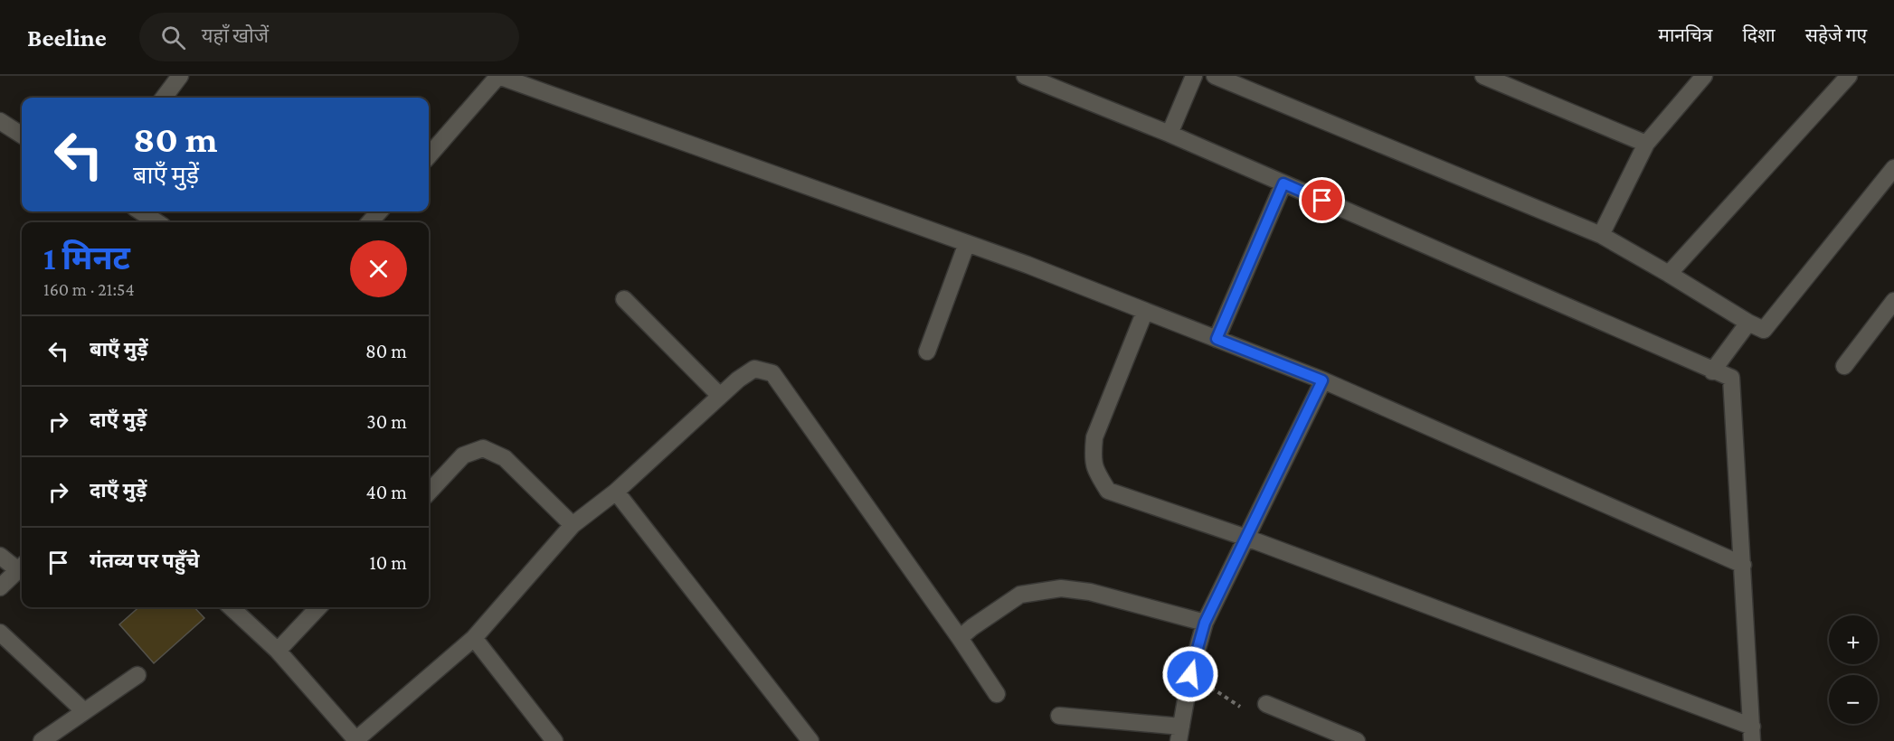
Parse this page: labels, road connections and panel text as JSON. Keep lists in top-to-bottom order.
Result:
{
  "page": {
    "header": "Beeline",
    "search": "यहाँ खोजें",
    "nav": ["मानचित्र", "दिशा", "सहेजे गए"],
    "turn": ["80 m", "बाएँ मुड़ें"],
    "heading": ["1 मिनट", "160 m · 21:54"],
    "list": [
      {
        "name": "बाएँ मुड़ें",
        "value": "80 m"
      },
      {
        "name": "दाएँ मुड़ें",
        "value": "30 m"
      },
      {
        "name": "दाएँ मुड़ें",
        "value": "40 m"
      },
      {
        "name": "गंतव्य पर पहुँचे",
        "value": "10 m"
      }
    ],
    "map_buttons": ["+", "−"]
  }
}
